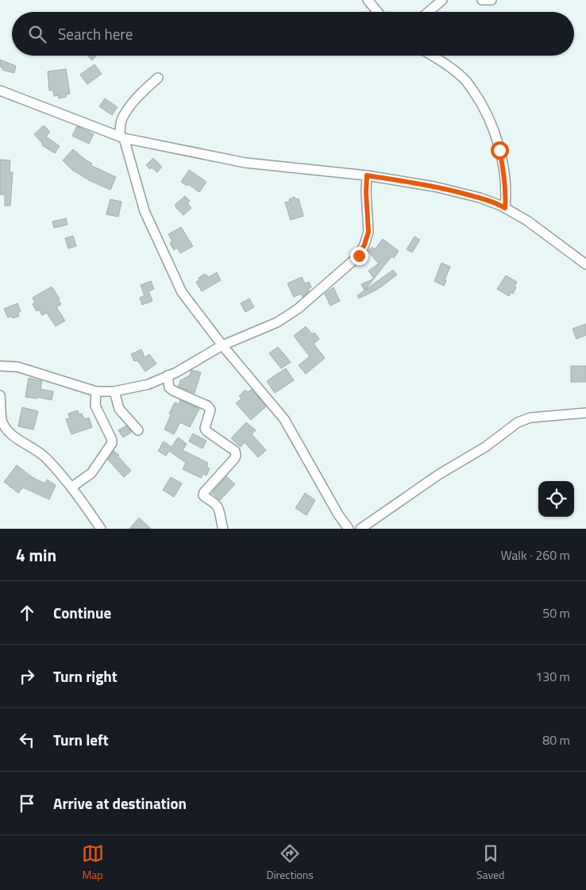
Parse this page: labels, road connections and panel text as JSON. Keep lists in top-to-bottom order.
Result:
{
  "page": {
    "search": "Search here",
    "heading": ["4 min", "Walk · 260 m"],
    "list": [
      ["Continue", "50 m"],
      ["Turn right", "130 m"],
      ["Turn left", "80 m"],
      "Arrive at destination"
    ],
    "nav": ["Map", "Directions", "Saved"]
  }
}
